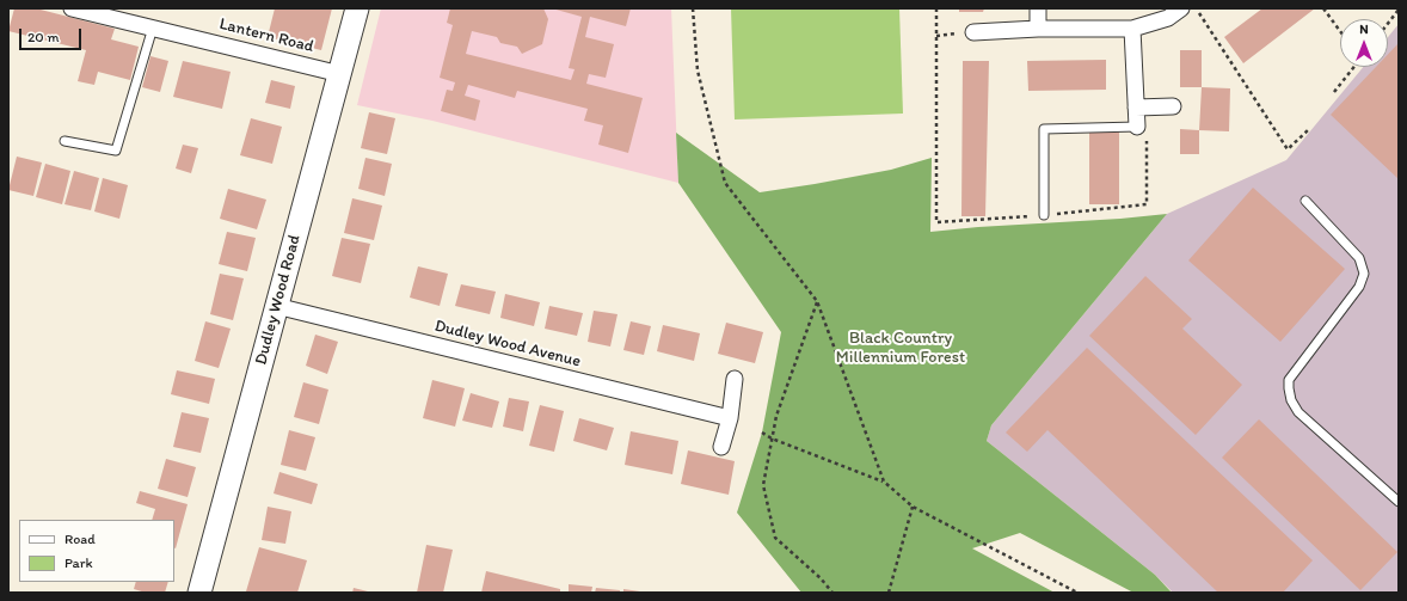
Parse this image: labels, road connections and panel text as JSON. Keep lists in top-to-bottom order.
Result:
{
  "streets": {
    "street": ["Lantern Road", "Dudley Wood Road", "Dudley Wood Avenue"]
  },
  "crossings": [
    ["Lantern Road", "Dudley Wood Road"],
    ["Dudley Wood Road", "Dudley Wood Avenue"]
  ],
  "parks": ["Black Country Millennium Forest"],
  "legend": ["Road", "Park"],
  "scale_bar": "20 m",
  "north": "top"
}
